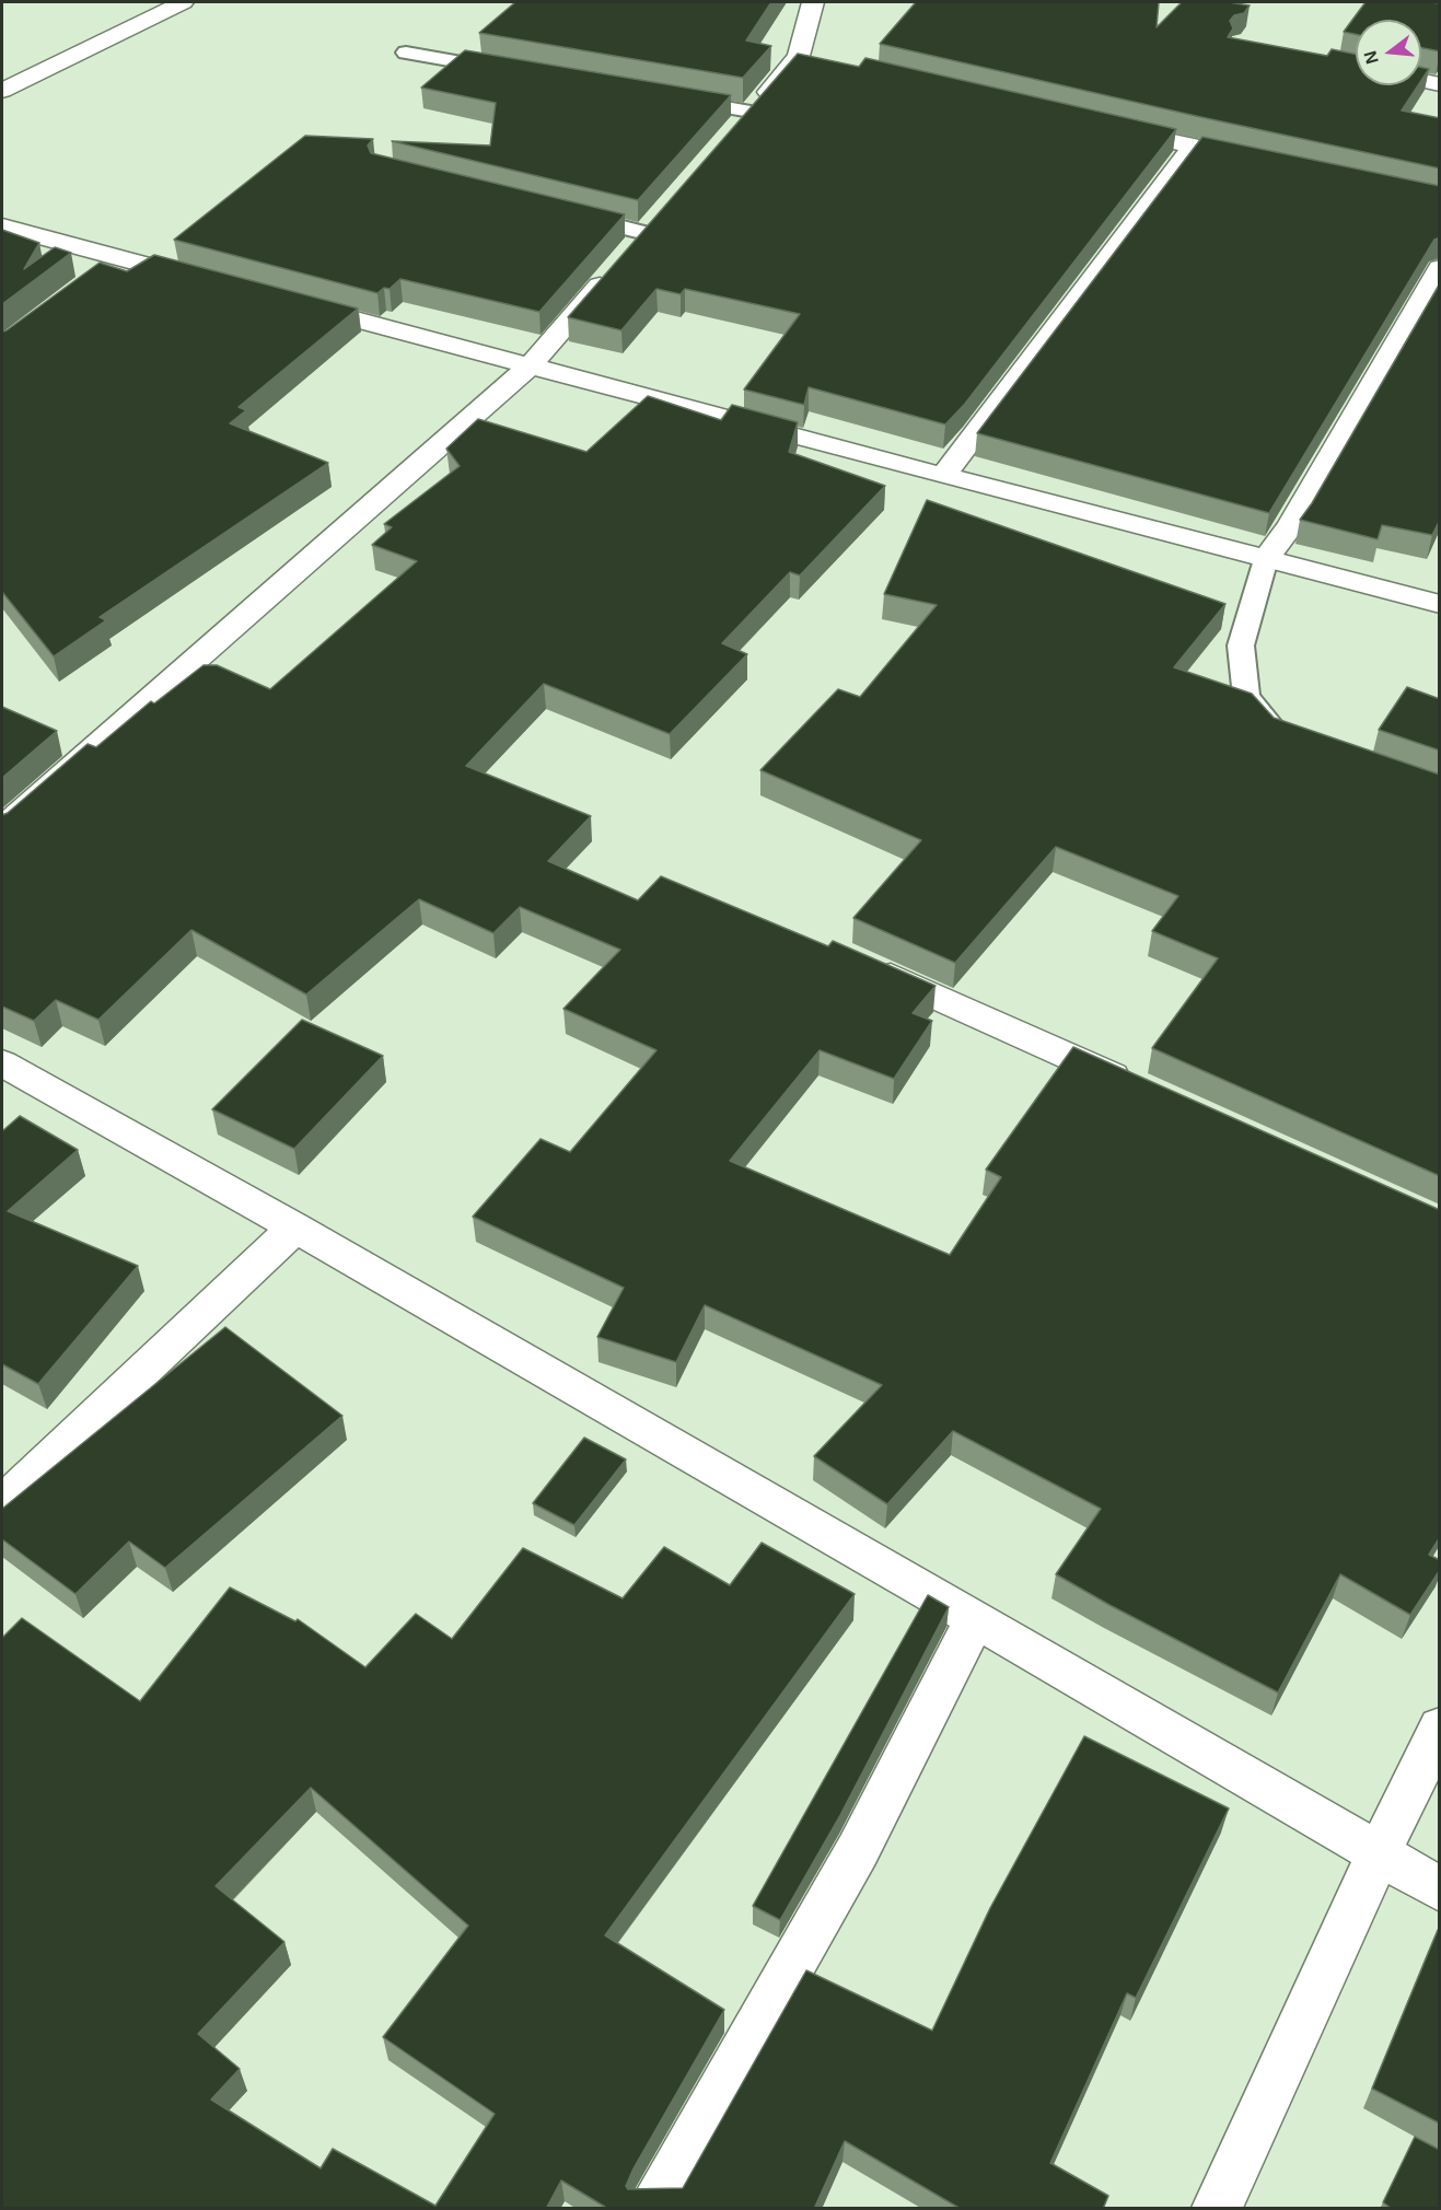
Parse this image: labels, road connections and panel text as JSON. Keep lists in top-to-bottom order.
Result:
{
  "north": "left"
}
